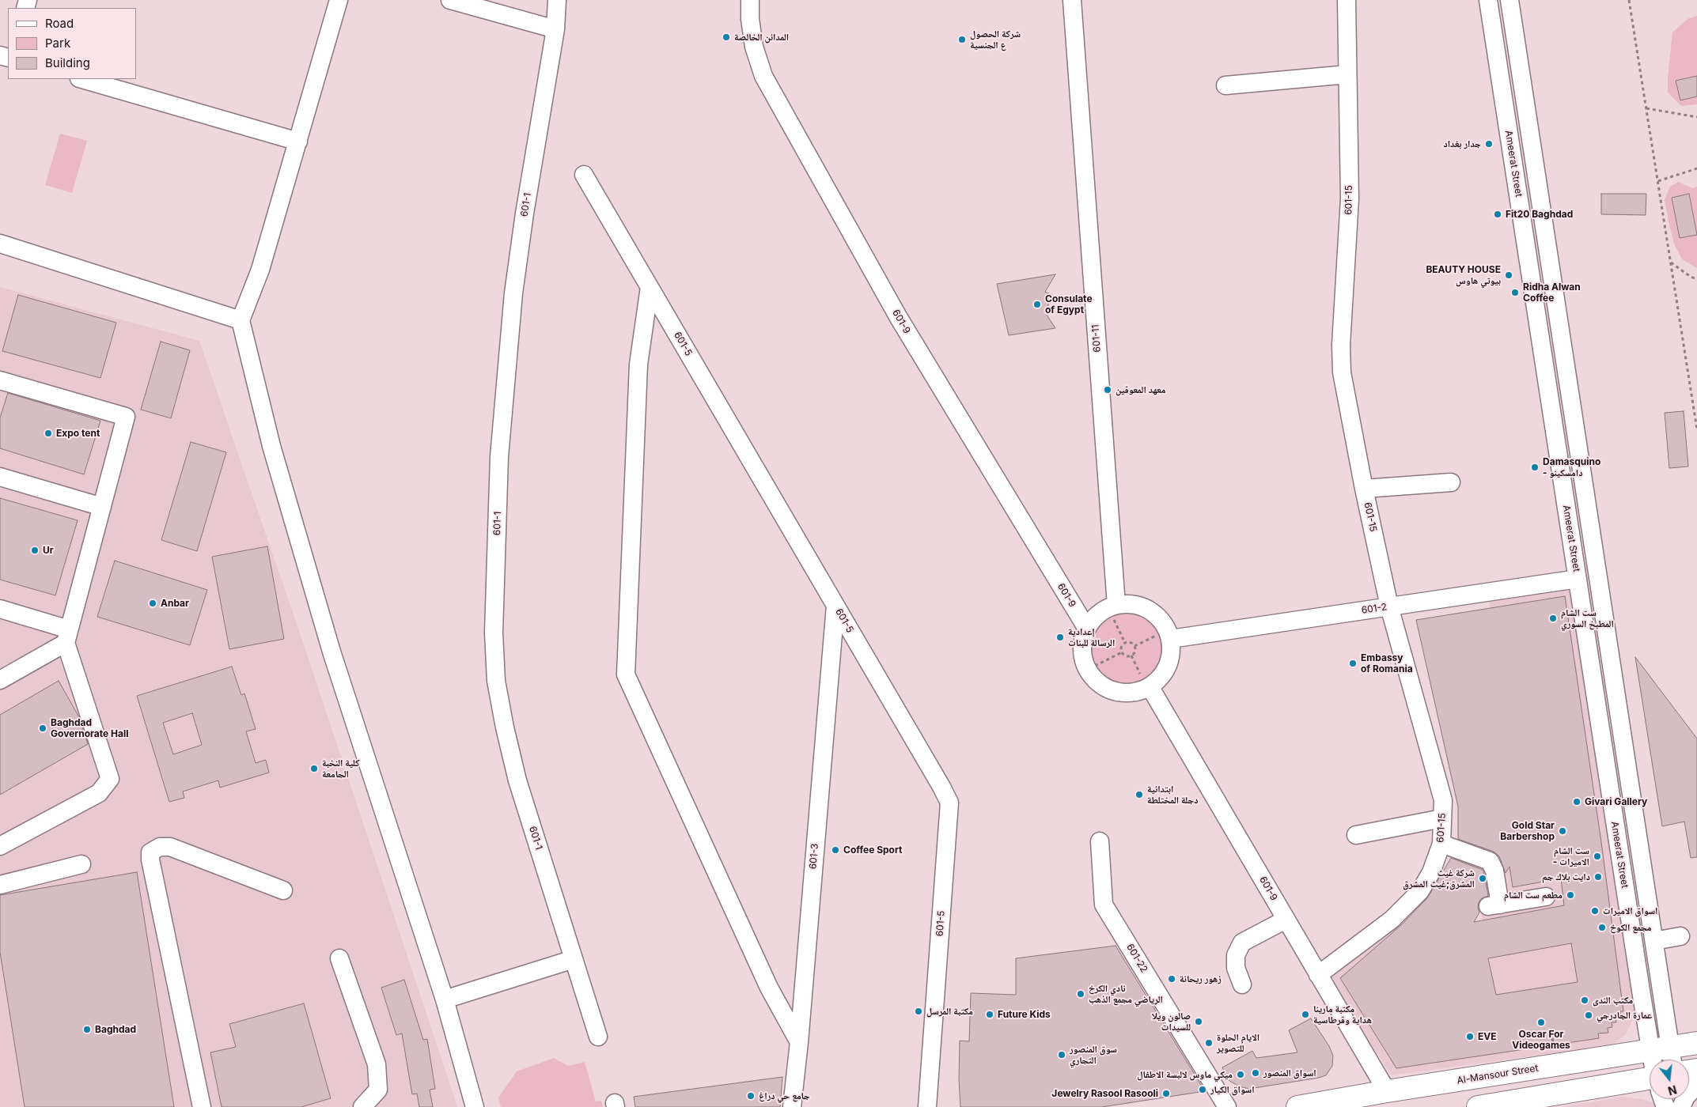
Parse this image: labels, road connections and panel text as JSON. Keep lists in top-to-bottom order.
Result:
{
  "streets": {
    "main road": ["Al-Mansour Street"],
    "street": [
      "Ameerat Street",
      "601-15",
      "601-1",
      "601-9",
      "601-11",
      "601-5",
      "601-2",
      "601-3",
      "601-22"
    ]
  },
  "crossings": [
    ["Ameerat Street", "601-2"],
    ["Ameerat Street", "Al-Mansour Street"],
    ["601-15", "601-9"],
    ["601-15", "601-2"],
    ["601-9", "Al-Mansour Street"],
    ["601-5", "601-3"]
  ],
  "places": [
    "المدائن الخالصة",
    "شركة الحصول ع الجنسية",
    "جدار بغداد",
    "Fit20 Baghdad",
    "BEAUTY HOUSE بيوتي هاوس",
    "Ridha Alwan Coffee",
    "Consulate of Egypt",
    "معهد المعوقين",
    "Expo tent",
    "Damasquino - دامسكينو",
    "Ur",
    "Anbar",
    "ست الشام المطبخ السوري",
    "إعدادية الرسالة للبنات",
    "Embassy of Romania",
    "Baghdad Governorate Hall",
    "كلية النخبة الجامعة",
    "ابتدائية دجلة المختلطة",
    "Givari Gallery",
    "Gold Star Barbershop",
    "Coffee Sport",
    "ست الشام - الاميرات",
    "دايت بلاك جم",
    "شركة غيث المشرق;غيث المشرق",
    "مطعم ست الشام",
    "اسواق الاميرات",
    "مجمع الكوخ",
    "زهور ريحانة",
    "نادي الكرخ الرياضي مجمع الذهب",
    "مكتب الندى",
    "مكتبة المرسل",
    "Future Kids",
    "مكتبة مارينا هداية وقرطاسية",
    "عمارة الچادرجي",
    "صالون ويلا للسيدات",
    "Oscar For Videogames",
    "Baghdad",
    "EVE",
    "الايام الحلوة للتصوير",
    "سوق المنصور التجاري",
    "اسواق المنصور",
    "ميكي ماوس لالبسة الاطفال",
    "اسواق الكيار",
    "Jewelry Rasool Rasooli",
    "جامع حي دراغ"
  ],
  "legend": ["Road", "Park", "Building"],
  "north": "bottom"
}
